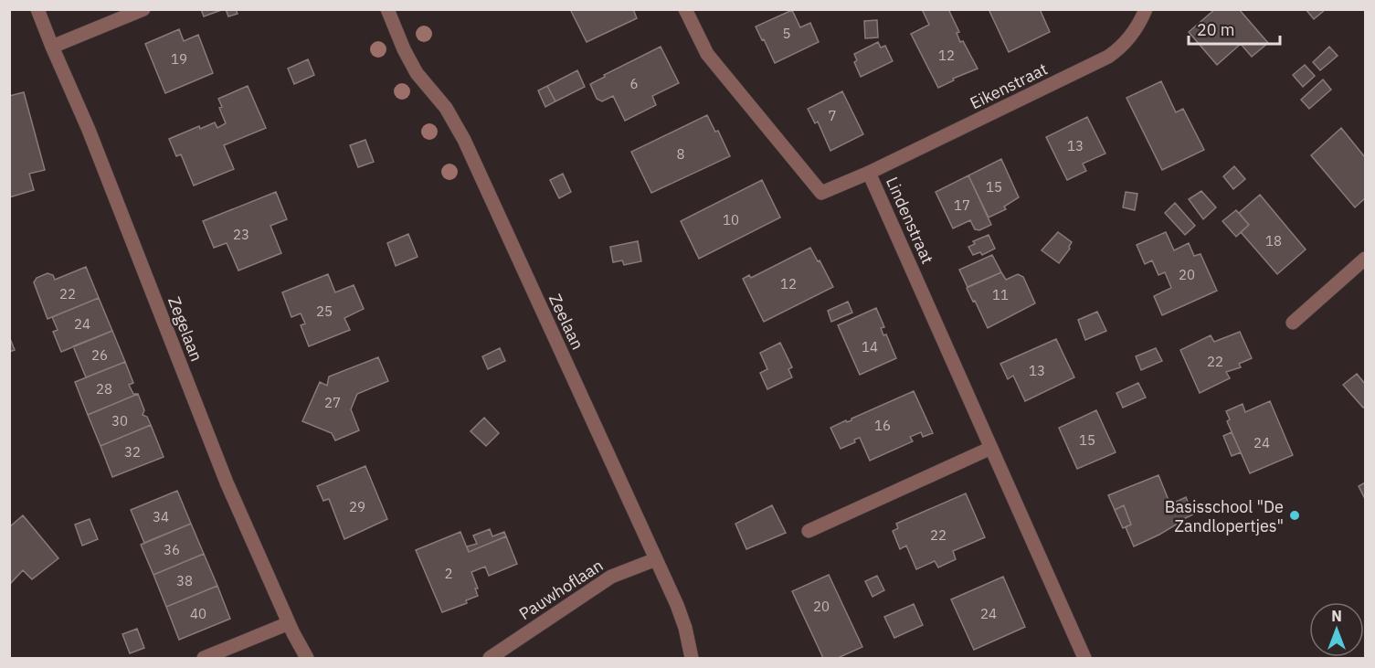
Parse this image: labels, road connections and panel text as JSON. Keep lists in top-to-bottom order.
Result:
{
  "streets": {
    "street": [
      "Eikenstraat",
      "Lindenstraat",
      "Zeelaan",
      "Zegelaan",
      "Pauwhoflaan"
    ]
  },
  "crossings": [
    ["Eikenstraat", "Lindenstraat"],
    ["Zeelaan", "Pauwhoflaan"]
  ],
  "places": ["Basisschool \"De Zandlopertjes\""],
  "house_numbers": [
    "5",
    "12",
    "19",
    "6",
    "7",
    "13",
    "8",
    "15",
    "17",
    "10",
    "23",
    "18",
    "20",
    "12",
    "22",
    "11",
    "25",
    "24",
    "14",
    "26",
    "22",
    "13",
    "28",
    "27",
    "30",
    "16",
    "15",
    "24",
    "32",
    "29",
    "34",
    "22",
    "36",
    "2",
    "38",
    "20",
    "40",
    "24"
  ],
  "scale_bar": "20 m",
  "north": "top"
}
